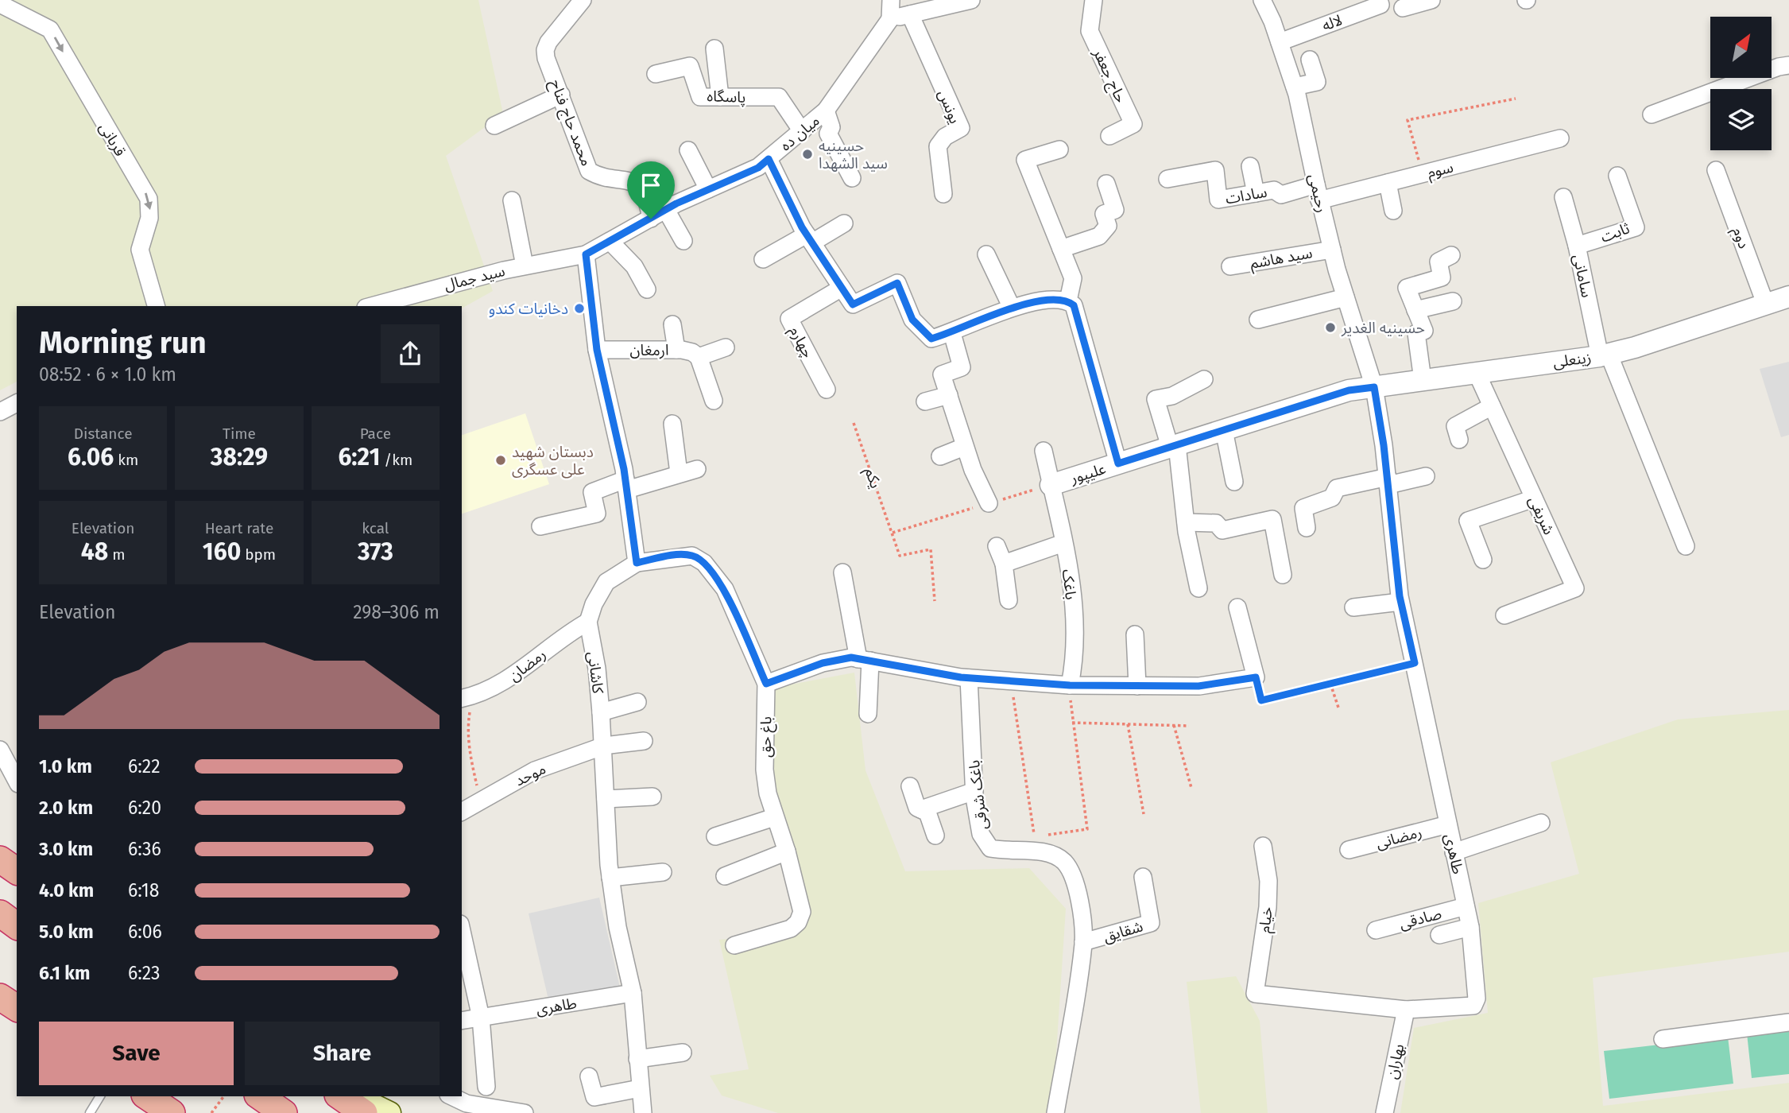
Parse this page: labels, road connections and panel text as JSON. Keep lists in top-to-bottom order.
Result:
{
  "streets": {
    "street": [
      "لاله",
      "حاج جعفر",
      "پاسگاه",
      "یونس",
      "محمد حاج فناح",
      "میان ده",
      "قربانی",
      "سوم",
      "رحیمی",
      "سادات",
      "ثابت",
      "دوم",
      "سید هاشم",
      "سامانی",
      "سید جمال",
      "چهارم",
      "ارمغان",
      "زینعلی",
      "علیپور",
      "شریفی",
      "باغک",
      "رمضان",
      "کاشانی",
      "باغ حق",
      "موحد",
      "باغک شرقی",
      "رمضانی",
      "طاهری",
      "صادقی",
      "خیام",
      "شقایق",
      "بهاران"
    ],
    "path": ["یکم"]
  },
  "crossings": [
    ["لاله", "رحیمی"],
    ["پاسگاه", "میان ده"],
    ["محمد حاج فناح", "میان ده"],
    ["میان ده", "سید جمال"],
    ["سوم", "رحیمی"],
    ["سوم", "سادات"],
    ["رحیمی", "سادات"],
    ["رحیمی", "سید هاشم"],
    ["رحیمی", "زینعلی"],
    ["رحیمی", "طاهری"],
    ["ثابت", "سامانی"],
    ["دوم", "زینعلی"],
    ["سامانی", "زینعلی"],
    ["زینعلی", "علیپور"],
    ["زینعلی", "شریفی"],
    ["زینعلی", "طاهری"],
    ["علیپور", "باغک"],
    ["رمضان", "کاشانی"],
    ["کاشانی", "موحد"],
    ["کاشانی", "طاهری"],
    ["باغک شرقی", "شقایق"],
    ["رمضانی", "طاهری"],
    ["طاهری", "صادقی"],
    ["طاهری", "خیام"],
    ["طاهری", "بهاران"]
  ],
  "one_way": ["قربانی"],
  "places": [
    "حسینیه سید الشهدا",
    "دخانیات کندو",
    "حسینیه الغدیر",
    "دبستان شهید علی عسگری"
  ],
  "north": "top right",
  "page": {
    "heading": ["Morning run", "08:52 · 6 × 1.0 km"],
    "stats": [
      ["Distance", "6.06 km"],
      ["Time", "38:29"],
      ["Pace", "6:21 /km"],
      ["Elevation", "48 m"],
      ["Heart rate", "160 bpm"],
      ["kcal", "373"]
    ],
    "chart": ["Elevation", "298–306 m"],
    "list": [
      {
        "name": "1.0 km",
        "note": "6:22"
      },
      {
        "name": "2.0 km",
        "note": "6:20"
      },
      {
        "name": "3.0 km",
        "note": "6:36"
      },
      {
        "name": "4.0 km",
        "note": "6:18"
      },
      {
        "name": "5.0 km",
        "note": "6:06"
      },
      {
        "name": "6.1 km",
        "note": "6:23"
      }
    ],
    "buttons": ["Save", "Share"]
  }
}
